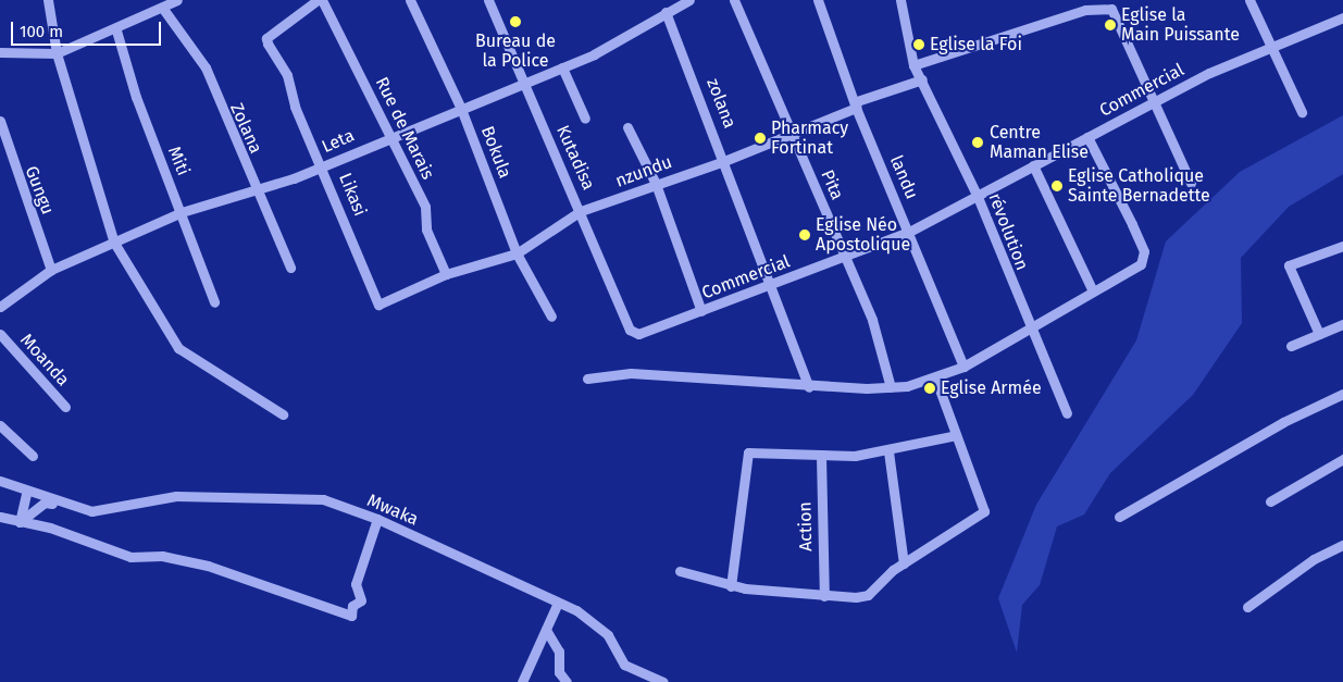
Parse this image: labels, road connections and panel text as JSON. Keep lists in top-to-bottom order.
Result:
{
  "streets": {
    "street": [
      "Commercial",
      "zolana",
      "Zolana",
      "Rue de Marais",
      "Leta",
      "Bokula",
      "Kutadisa",
      "Miti",
      "nzundu",
      "landu",
      "Pita",
      "Gungu",
      "Likasi",
      "révolution",
      "Moanda",
      "Mwaka",
      "Action"
    ]
  },
  "crossings": [
    ["Commercial", "zolana"],
    ["Commercial", "Kutadisa"],
    ["Commercial", "landu"],
    ["Commercial", "Pita"],
    ["Commercial", "révolution"],
    ["zolana", "Leta"],
    ["zolana", "nzundu"],
    ["Zolana", "Leta"],
    ["Rue de Marais", "Leta"],
    ["Rue de Marais", "nzundu"],
    ["Leta", "Bokula"],
    ["Leta", "Kutadisa"],
    ["Leta", "Miti"],
    ["Leta", "Gungu"],
    ["Leta", "Likasi"],
    ["Bokula", "nzundu"],
    ["Kutadisa", "nzundu"],
    ["nzundu", "landu"],
    ["nzundu", "Pita"],
    ["nzundu", "Likasi"],
    ["nzundu", "révolution"]
  ],
  "places": [
    "Bureau de la Police",
    "Eglise la Main Puissante",
    "Eglise la Foi",
    "Pharmacy Fortinat",
    "Centre Maman Elise",
    "Eglise Catholique Sainte Bernadette",
    "Eglise Néo Apostolique",
    "Eglise Armée"
  ],
  "scale_bar": "100 m"
}
